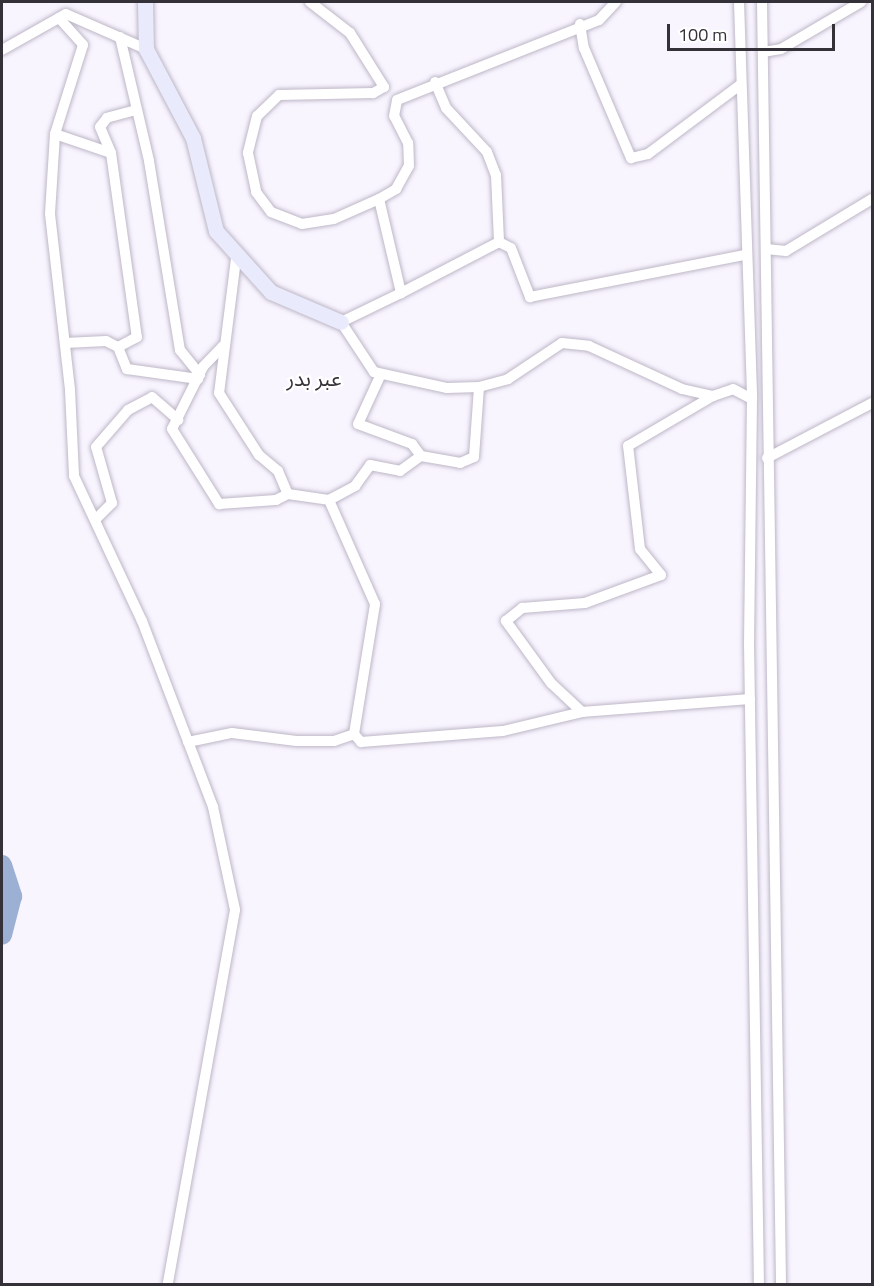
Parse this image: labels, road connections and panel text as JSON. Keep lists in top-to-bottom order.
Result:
{
  "districts": ["عبر بدر"],
  "scale_bar": "100 m"
}
